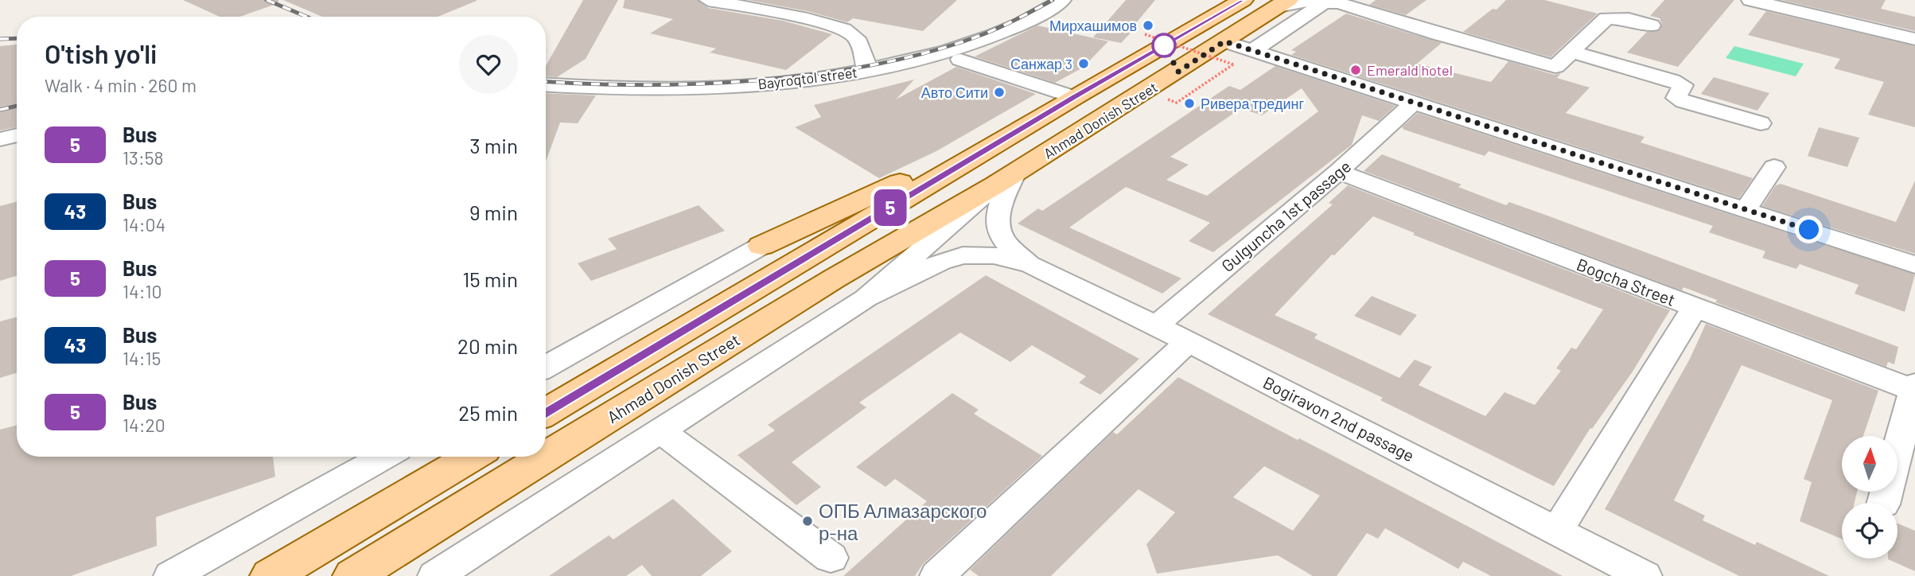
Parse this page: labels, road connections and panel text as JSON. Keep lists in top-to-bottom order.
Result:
{
  "streets": {
    "main road": ["Ahmad Donish Street"],
    "street": [
      "Bayroqtol street",
      "Gulguncha 1st passage",
      "Bogcha Street",
      "Bogiravon 2nd passage"
    ]
  },
  "crossings": [
    ["Gulguncha 1st passage", "Bogcha Street"],
    ["Gulguncha 1st passage", "Bogiravon 2nd passage"]
  ],
  "places": [
    "Мирхашимов",
    "Санжар 3",
    "Emerald hotel",
    "Авто Сити",
    "Ривера трединг",
    "ОПБ Алмазарского р-на"
  ],
  "lines": ["bus line 5"],
  "north": "top",
  "page": {
    "on_map": "5",
    "heading": ["O'tish yo'li", "Walk · 4 min · 260 m"],
    "list": [
      {
        "mark": "5",
        "name": "Bus",
        "note": "13:58",
        "value": "3 min"
      },
      {
        "mark": "43",
        "name": "Bus",
        "note": "14:04",
        "value": "9 min"
      },
      {
        "mark": "5",
        "name": "Bus",
        "note": "14:10",
        "value": "15 min"
      },
      {
        "mark": "43",
        "name": "Bus",
        "note": "14:15",
        "value": "20 min"
      },
      {
        "mark": "5",
        "name": "Bus",
        "note": "14:20",
        "value": "25 min"
      }
    ]
  }
}
